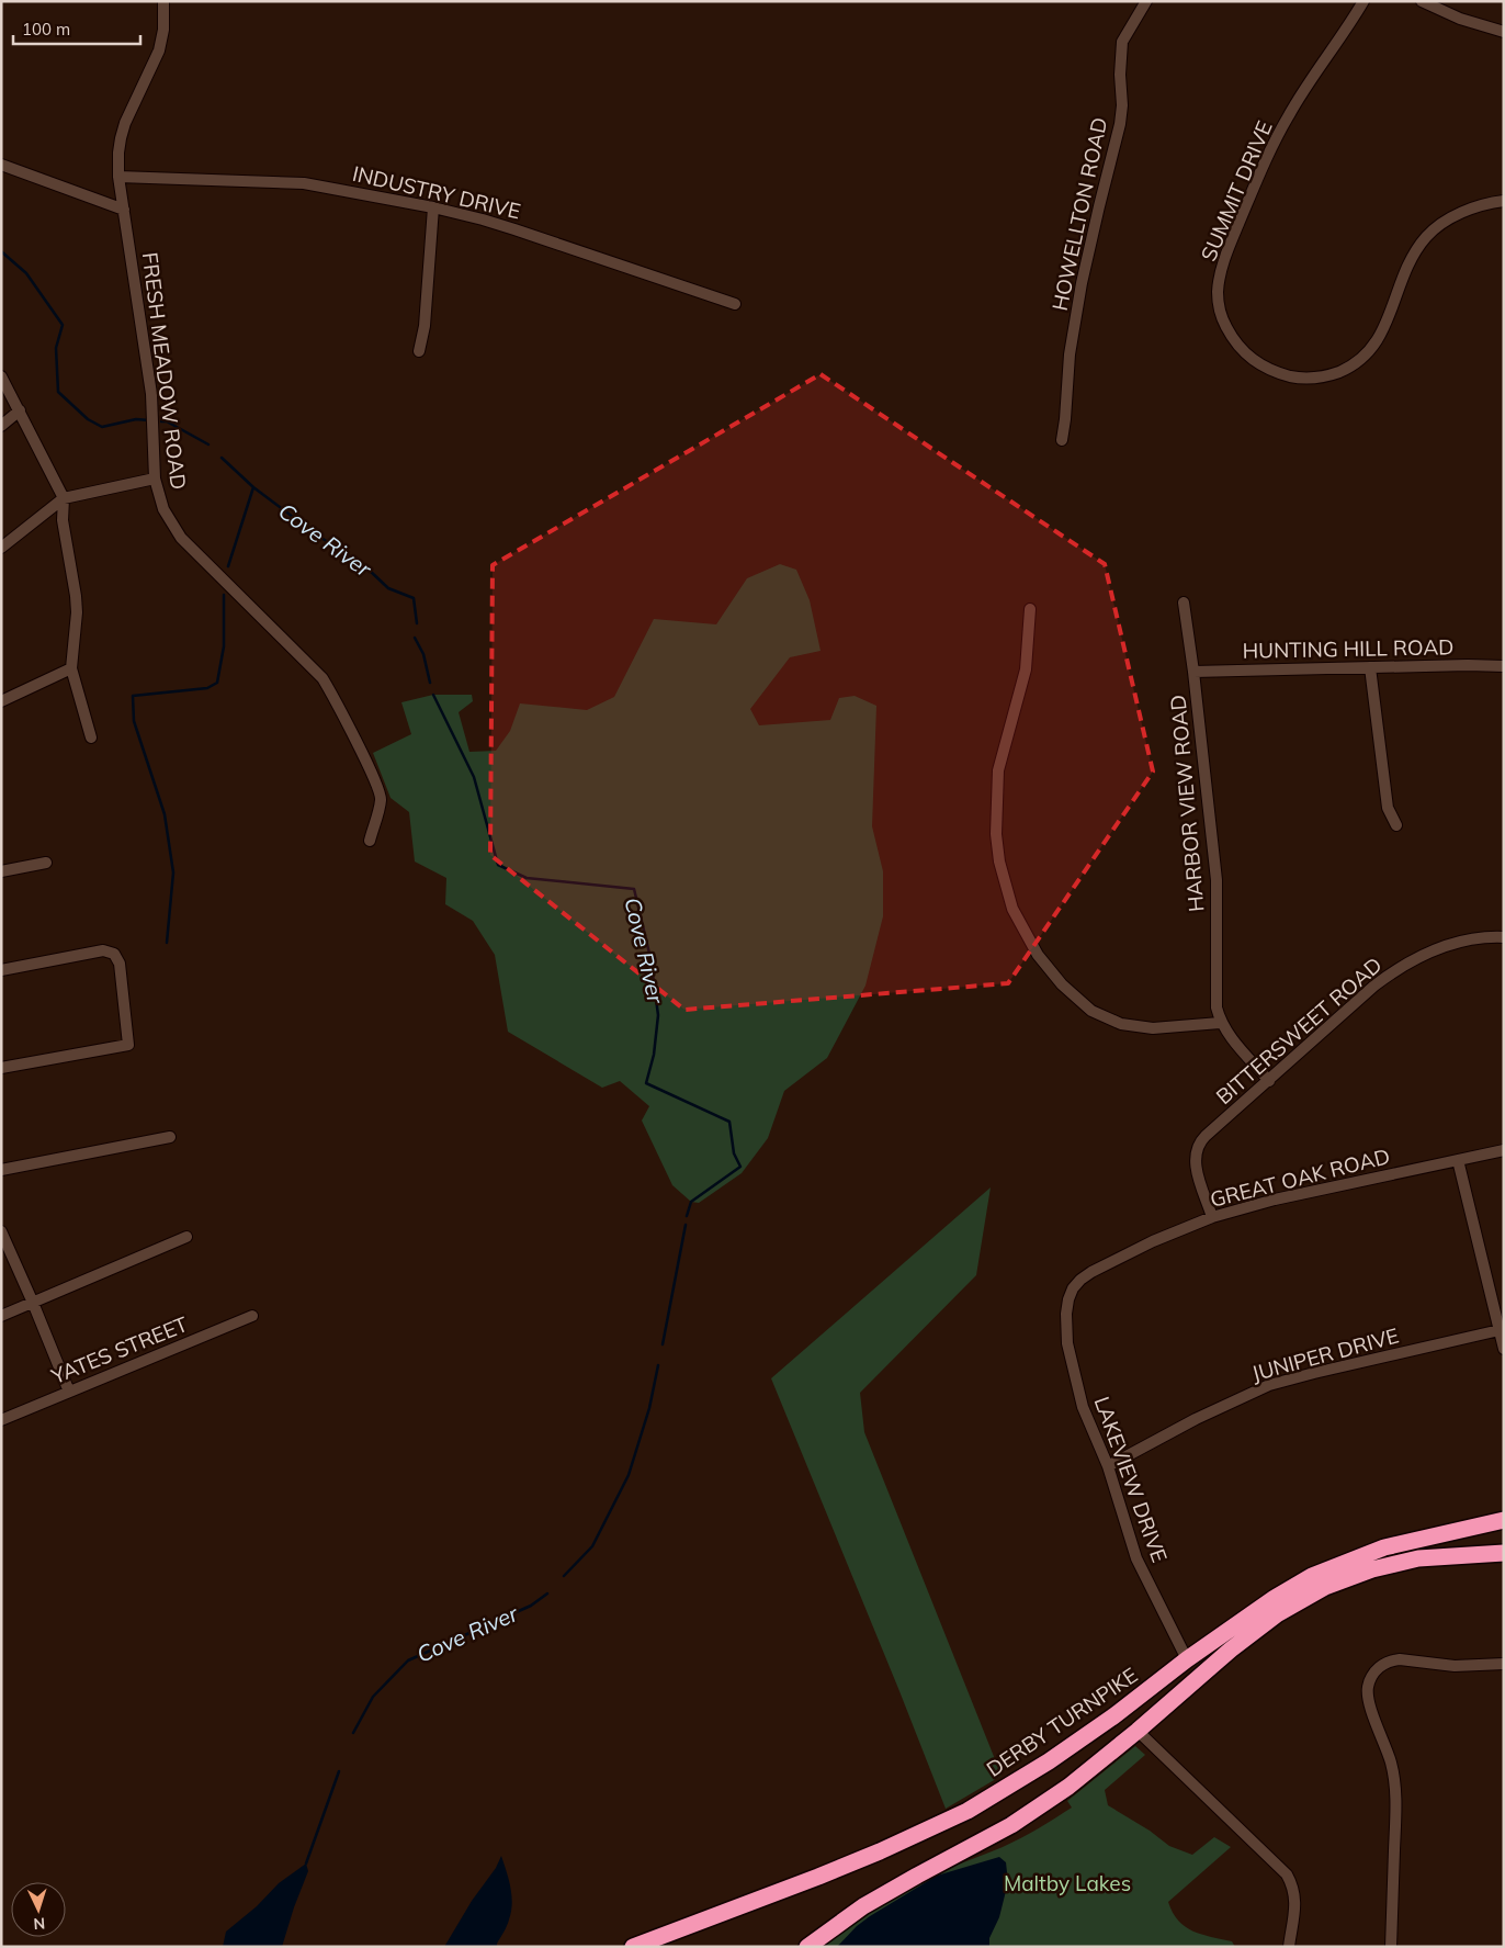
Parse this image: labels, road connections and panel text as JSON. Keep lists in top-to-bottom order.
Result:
{
  "streets": {
    "highway": ["DERBY TURNPIKE"],
    "street": [
      "SUMMIT DRIVE",
      "INDUSTRY DRIVE",
      "HOWELLTON ROAD",
      "FRESH MEADOW ROAD",
      "HUNTING HILL ROAD",
      "HARBOR VIEW ROAD",
      "BITTERSWEET ROAD",
      "GREAT OAK ROAD",
      "YATES STREET",
      "JUNIPER DRIVE",
      "LAKEVIEW DRIVE"
    ]
  },
  "crossings": [
    ["INDUSTRY DRIVE", "FRESH MEADOW ROAD"],
    ["HUNTING HILL ROAD", "HARBOR VIEW ROAD"],
    ["HARBOR VIEW ROAD", "BITTERSWEET ROAD"],
    ["BITTERSWEET ROAD", "GREAT OAK ROAD"],
    ["GREAT OAK ROAD", "LAKEVIEW DRIVE"],
    ["JUNIPER DRIVE", "LAKEVIEW DRIVE"],
    ["LAKEVIEW DRIVE", "DERBY TURNPIKE"]
  ],
  "water": ["Cove River"],
  "parks": ["Maltby Lakes"],
  "scale_bar": "100 m",
  "north": "bottom"
}
